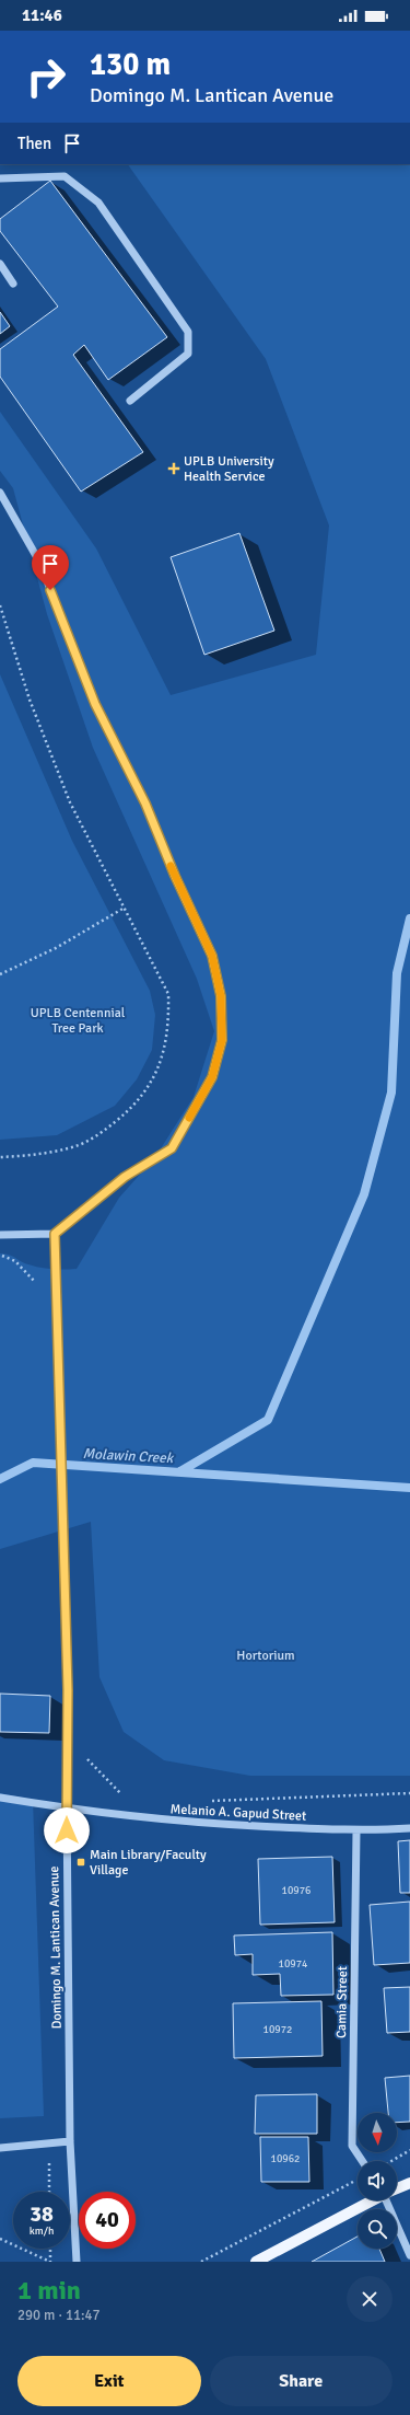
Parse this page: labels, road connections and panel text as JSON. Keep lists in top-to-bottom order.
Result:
{
  "streets": {
    "street": ["Melanio A. Gapud Street", "Domingo M. Lantican Avenue", "Camia Street"]
  },
  "crossings": [
    ["Melanio A. Gapud Street", "Domingo M. Lantican Avenue"],
    ["Melanio A. Gapud Street", "Camia Street"]
  ],
  "water": ["Molawin Creek"],
  "parks": ["UPLB Centennial Tree Park", "Hortorium"],
  "places": {
    "health": ["UPLB University Health Service"],
    "transit": ["Main Library/Faculty Village"]
  },
  "house_numbers": [
    "10976",
    "10974",
    "10972",
    "10962"
  ],
  "north": "bottom",
  "page": {
    "status": "11:46",
    "turn": ["130 m", "Domingo M. Lantican Avenue"],
    "then": "Then",
    "speed": "38 km/h",
    "limit": "40",
    "heading": ["1 min", "290 m · 11:47"],
    "buttons": ["Exit", "Share"]
  }
}
